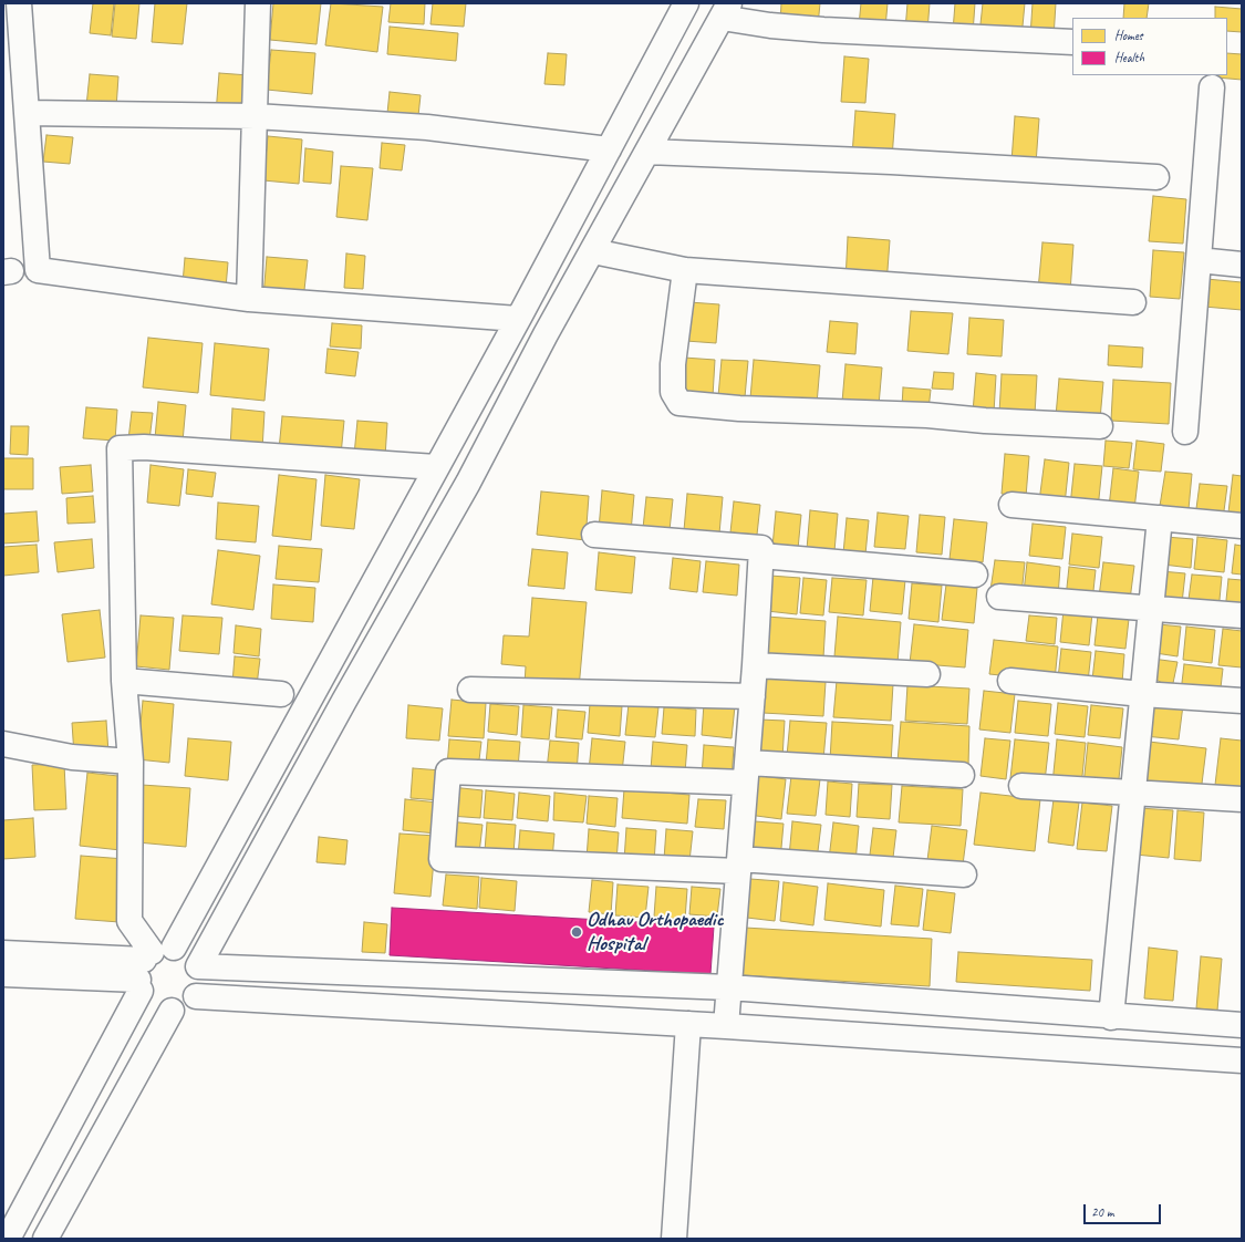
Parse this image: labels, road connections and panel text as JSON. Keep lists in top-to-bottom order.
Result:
{
  "places": ["Odhav Orthopaedic Hospital"],
  "legend": ["Homes", "Health"],
  "scale_bar": "20 m"
}
